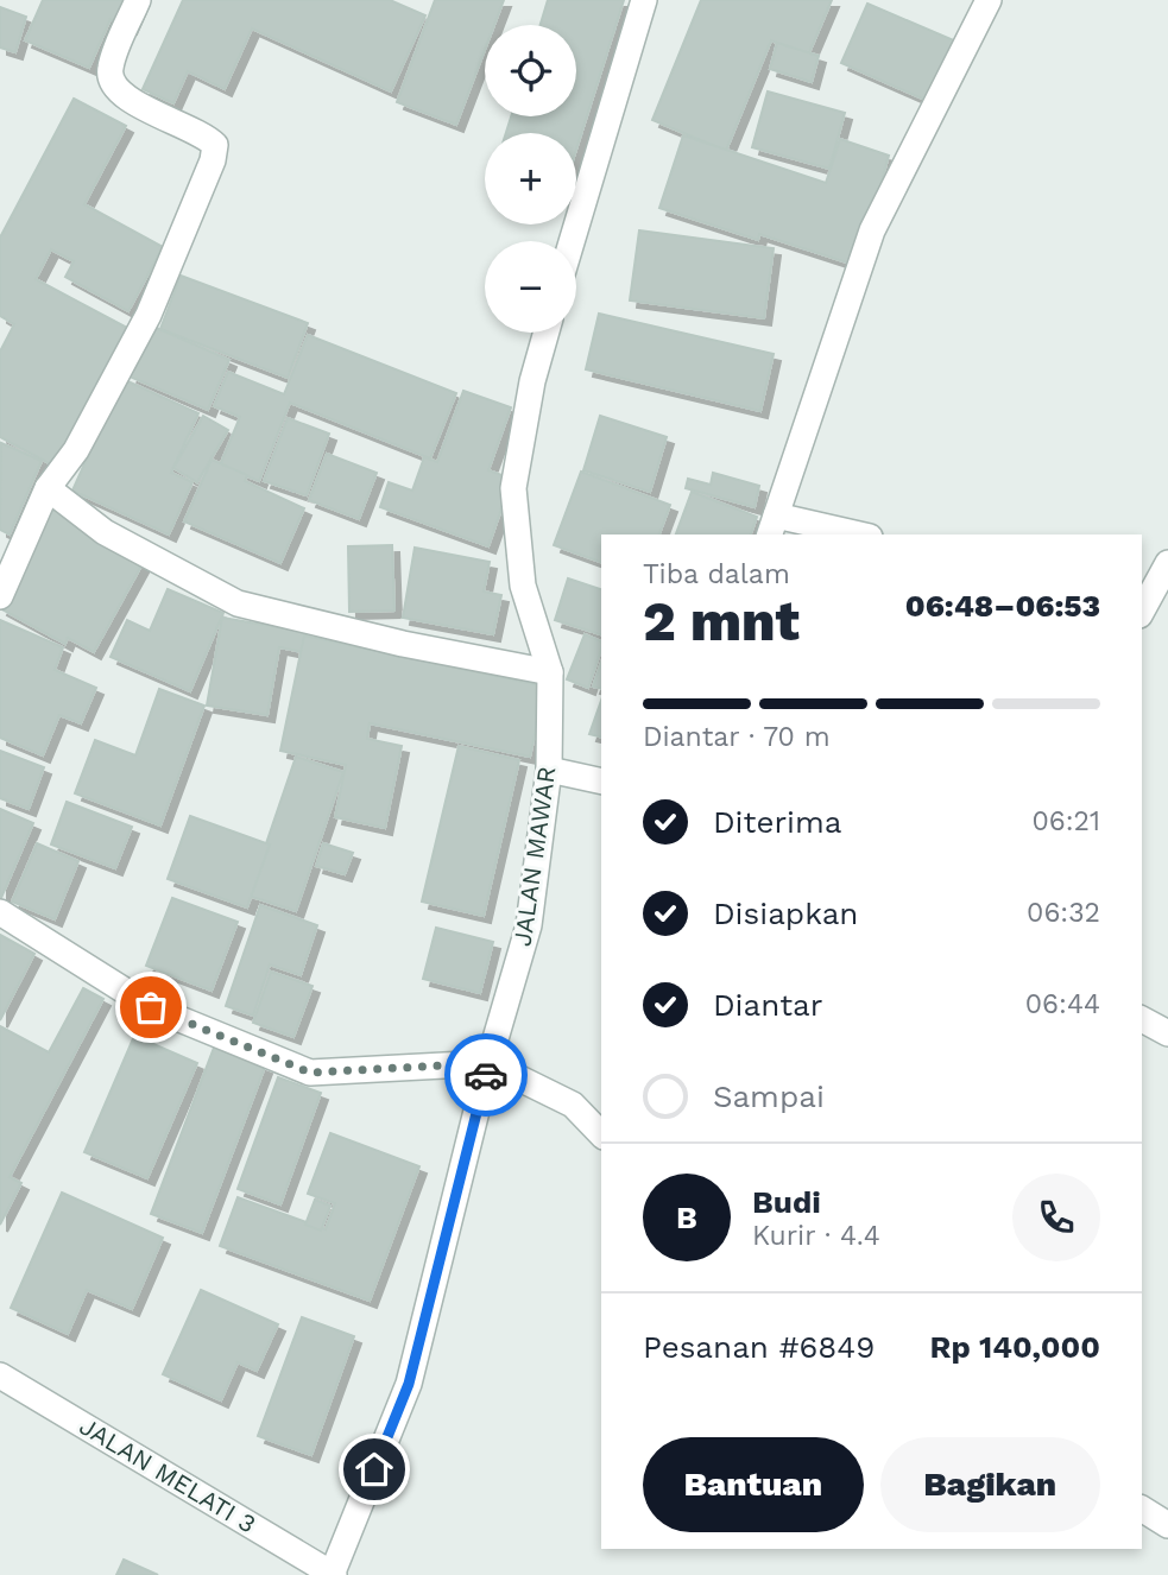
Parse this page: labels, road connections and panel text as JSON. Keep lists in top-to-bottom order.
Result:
{
  "streets": {
    "street": ["JALAN MAWAR", "JALAN MELATI 3"]
  },
  "crossings": [
    ["JALAN MAWAR", "JALAN MELATI 3"]
  ],
  "page": {
    "map_buttons": ["+", "−"],
    "heading": ["2 mnt", "Tiba dalam", "06:48–06:53"],
    "panel": [
      "Budi",
      "Kurir · 4.4",
      "Pesanan #6849",
      "Rp 140,000"
    ],
    "bar": "Diantar · 70 m",
    "list": [
      ["Diterima", "06:21"],
      ["Disiapkan", "06:32"],
      ["Diantar", "06:44"],
      "Sampai"
    ],
    "round": "B",
    "buttons": ["Bantuan", "Bagikan"]
  }
}
